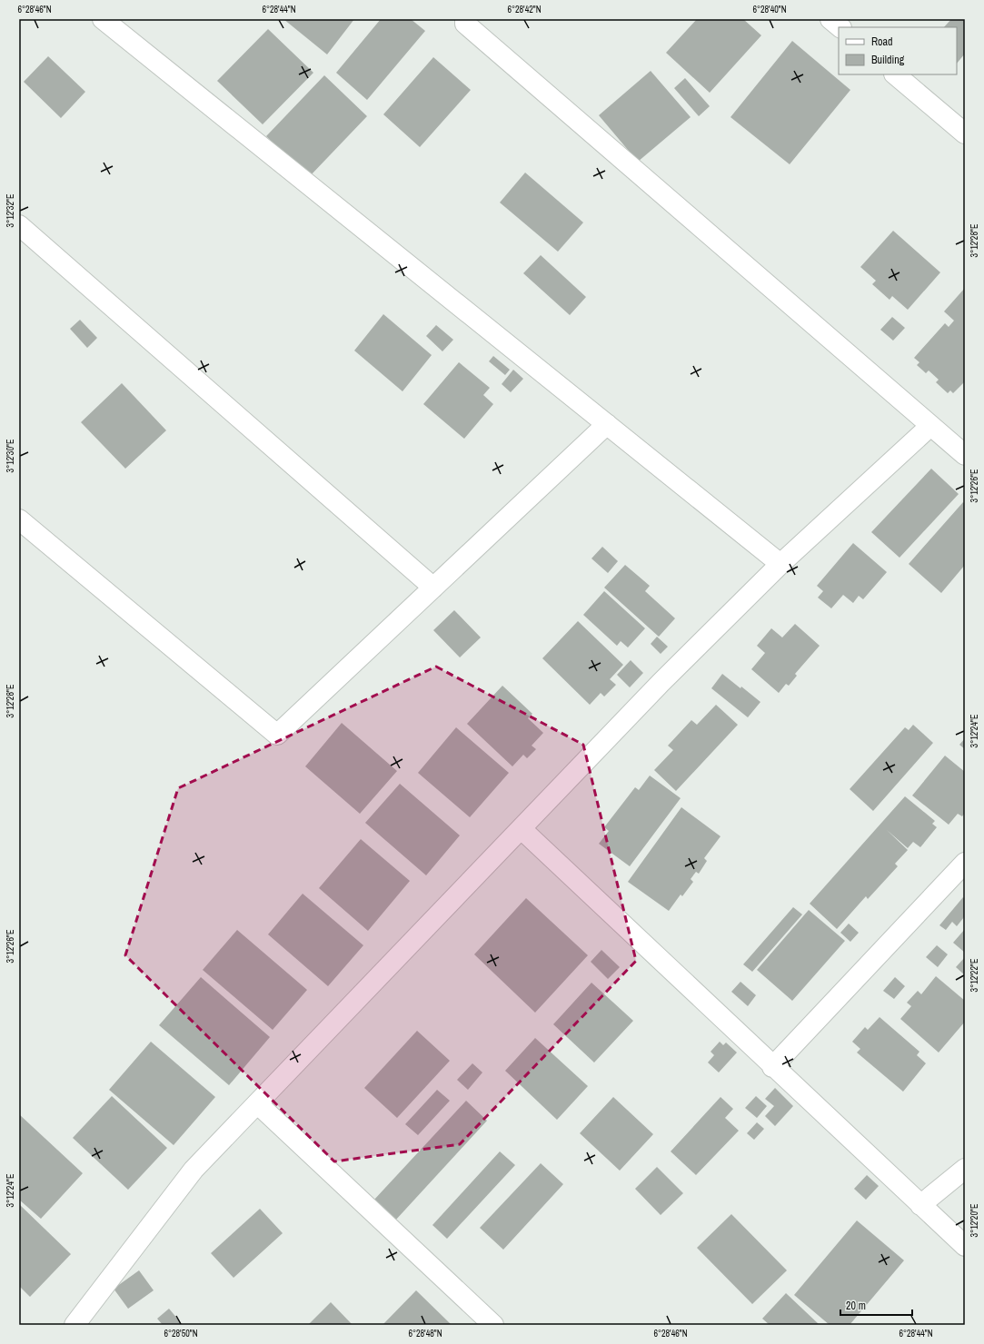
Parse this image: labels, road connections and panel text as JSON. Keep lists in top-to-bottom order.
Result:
{
  "legend": ["Road", "Building"],
  "scale_bar": "20 m",
  "coordinates": [
    "6°28'46\"N",
    "6°28'44\"N",
    "6°28'42\"N",
    "6°28'40\"N",
    "3°12'32\"E",
    "3°12'28\"E",
    "3°12'30\"E",
    "3°12'26\"E",
    "3°12'24\"E",
    "3°12'22\"E",
    "3°12'20\"E",
    "6°28'50\"N",
    "6°28'48\"N"
  ]
}
